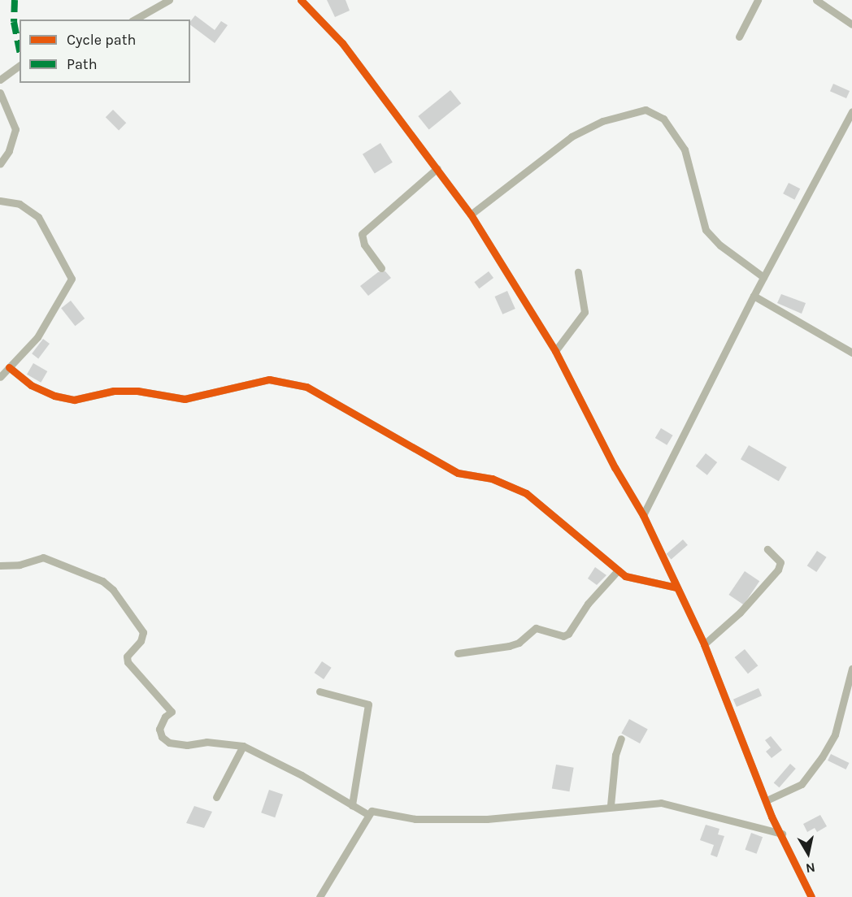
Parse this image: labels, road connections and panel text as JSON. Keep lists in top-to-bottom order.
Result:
{
  "legend": ["Cycle path", "Path"],
  "north": "bottom"
}
